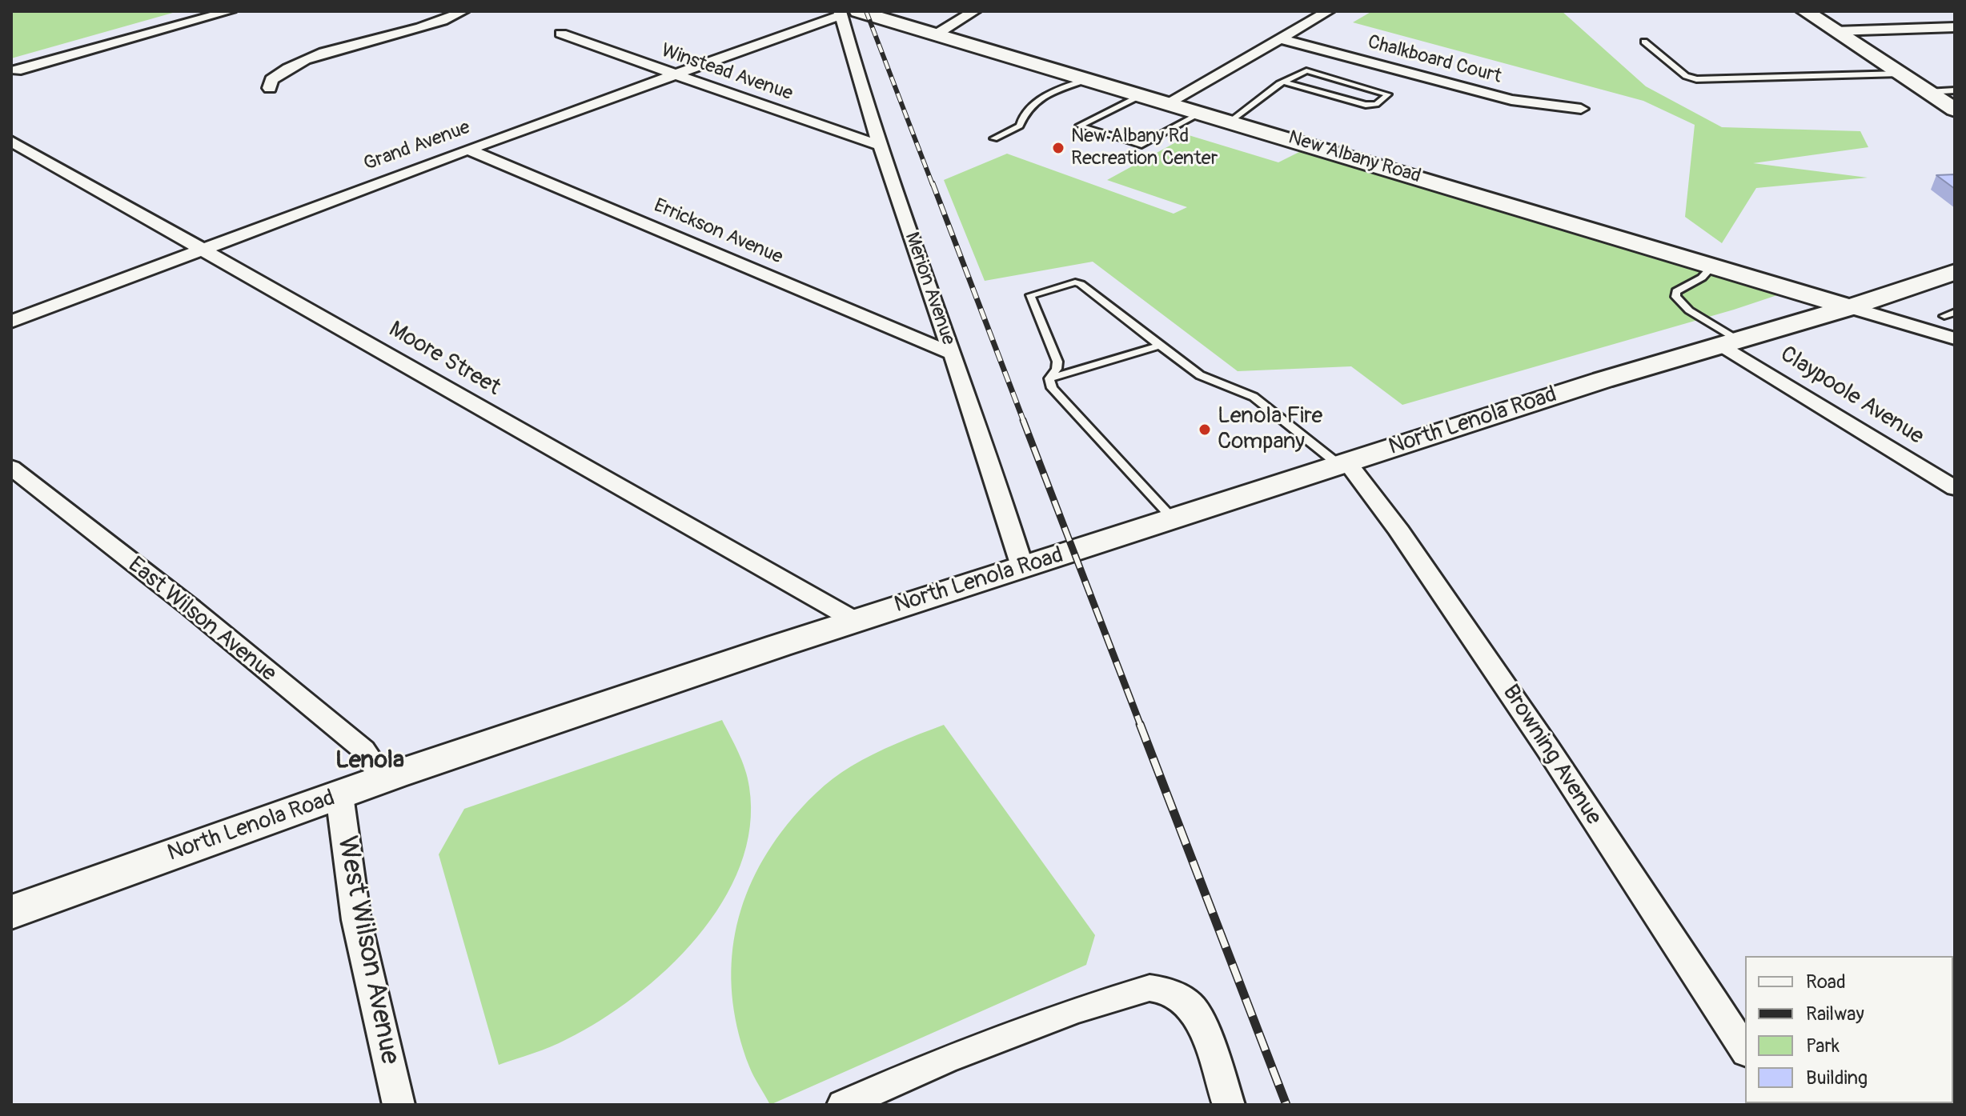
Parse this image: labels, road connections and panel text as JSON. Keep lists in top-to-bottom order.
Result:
{
  "streets": {
    "main road": ["New Albany Road", "North Lenola Road"],
    "street": [
      "Chalkboard Court",
      "Winstead Avenue",
      "Grand Avenue",
      "Errickson Avenue",
      "Merion Avenue",
      "Moore Street",
      "Claypoole Avenue",
      "East Wilson Avenue",
      "Browning Avenue",
      "West Wilson Avenue"
    ]
  },
  "crossings": [
    ["Winstead Avenue", "Grand Avenue"],
    ["Winstead Avenue", "Merion Avenue"],
    ["Grand Avenue", "New Albany Road"],
    ["Grand Avenue", "Errickson Avenue"],
    ["Grand Avenue", "Merion Avenue"],
    ["Grand Avenue", "Moore Street"],
    ["New Albany Road", "Merion Avenue"],
    ["New Albany Road", "North Lenola Road"],
    ["Errickson Avenue", "Merion Avenue"],
    ["Merion Avenue", "North Lenola Road"],
    ["Moore Street", "North Lenola Road"],
    ["Claypoole Avenue", "North Lenola Road"],
    ["North Lenola Road", "East Wilson Avenue"],
    ["North Lenola Road", "Browning Avenue"],
    ["North Lenola Road", "West Wilson Avenue"]
  ],
  "districts": ["Lenola"],
  "places": ["New Albany Rd Recreation Center", "Lenola Fire Company"],
  "legend": [
    "Road",
    "Railway",
    "Park",
    "Building"
  ]
}
